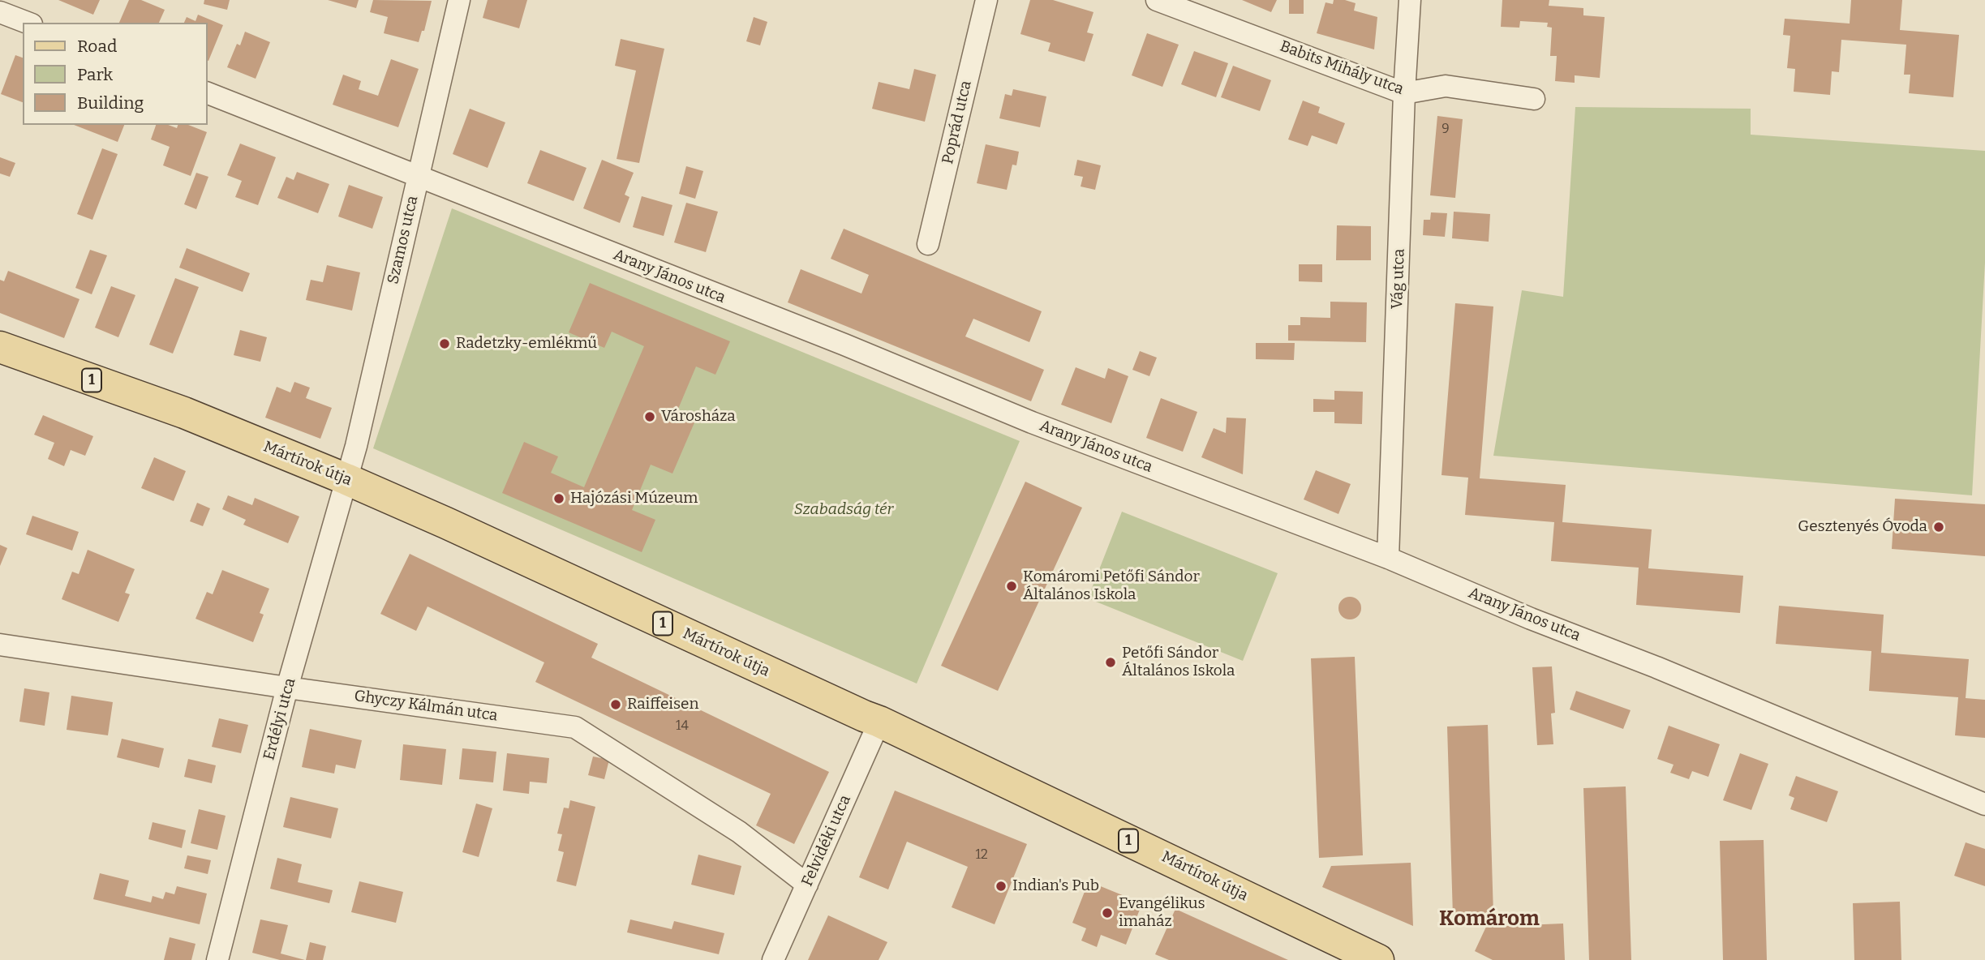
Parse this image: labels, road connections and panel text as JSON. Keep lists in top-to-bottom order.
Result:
{
  "streets": {
    "main road": ["1", "Mártírok útja"],
    "street": [
      "Babits Mihály utca",
      "Poprád utca",
      "Szamos utca",
      "Arany János utca",
      "Vág utca",
      "Ghyczy Kálmán utca",
      "Erdélyi utca",
      "Felvidéki utca"
    ]
  },
  "crossings": [
    ["Babits Mihály utca", "Vág utca"],
    ["Szamos utca", "Arany János utca"],
    ["Szamos utca", "Mártírok útja"],
    ["Szamos utca", "Erdélyi utca"],
    ["Arany János utca", "Vág utca"],
    ["Mártírok útja", "Erdélyi utca"],
    ["Mártírok útja", "Felvidéki utca"],
    ["Ghyczy Kálmán utca", "Erdélyi utca"],
    ["Ghyczy Kálmán utca", "Felvidéki utca"]
  ],
  "districts": ["Komárom"],
  "parks": ["Szabadság tér"],
  "places": [
    "Radetzky-emlékmű",
    "Városháza",
    "Hajózási Múzeum",
    "Gesztenyés Óvoda",
    "Komáromi Petőfi Sándor Általános Iskola",
    "Petőfi Sándor Általános Iskola",
    "Raiffeisen",
    "Indian's Pub",
    "Evangélikus imaház"
  ],
  "house_numbers": ["9", "14", "12"],
  "legend": ["Road", "Park", "Building"]
}
